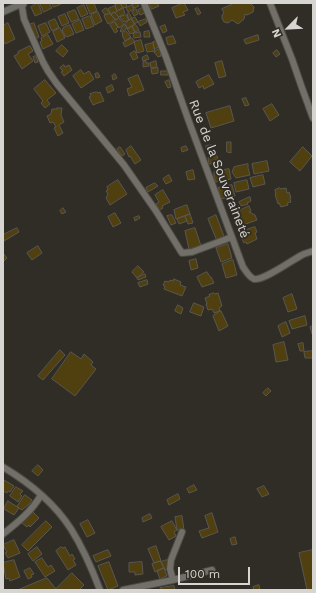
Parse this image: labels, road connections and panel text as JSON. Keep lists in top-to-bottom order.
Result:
{
  "streets": {
    "street": ["Rue de la Souveraineté"]
  },
  "scale_bar": "100 m",
  "north": "bottom left"
}
